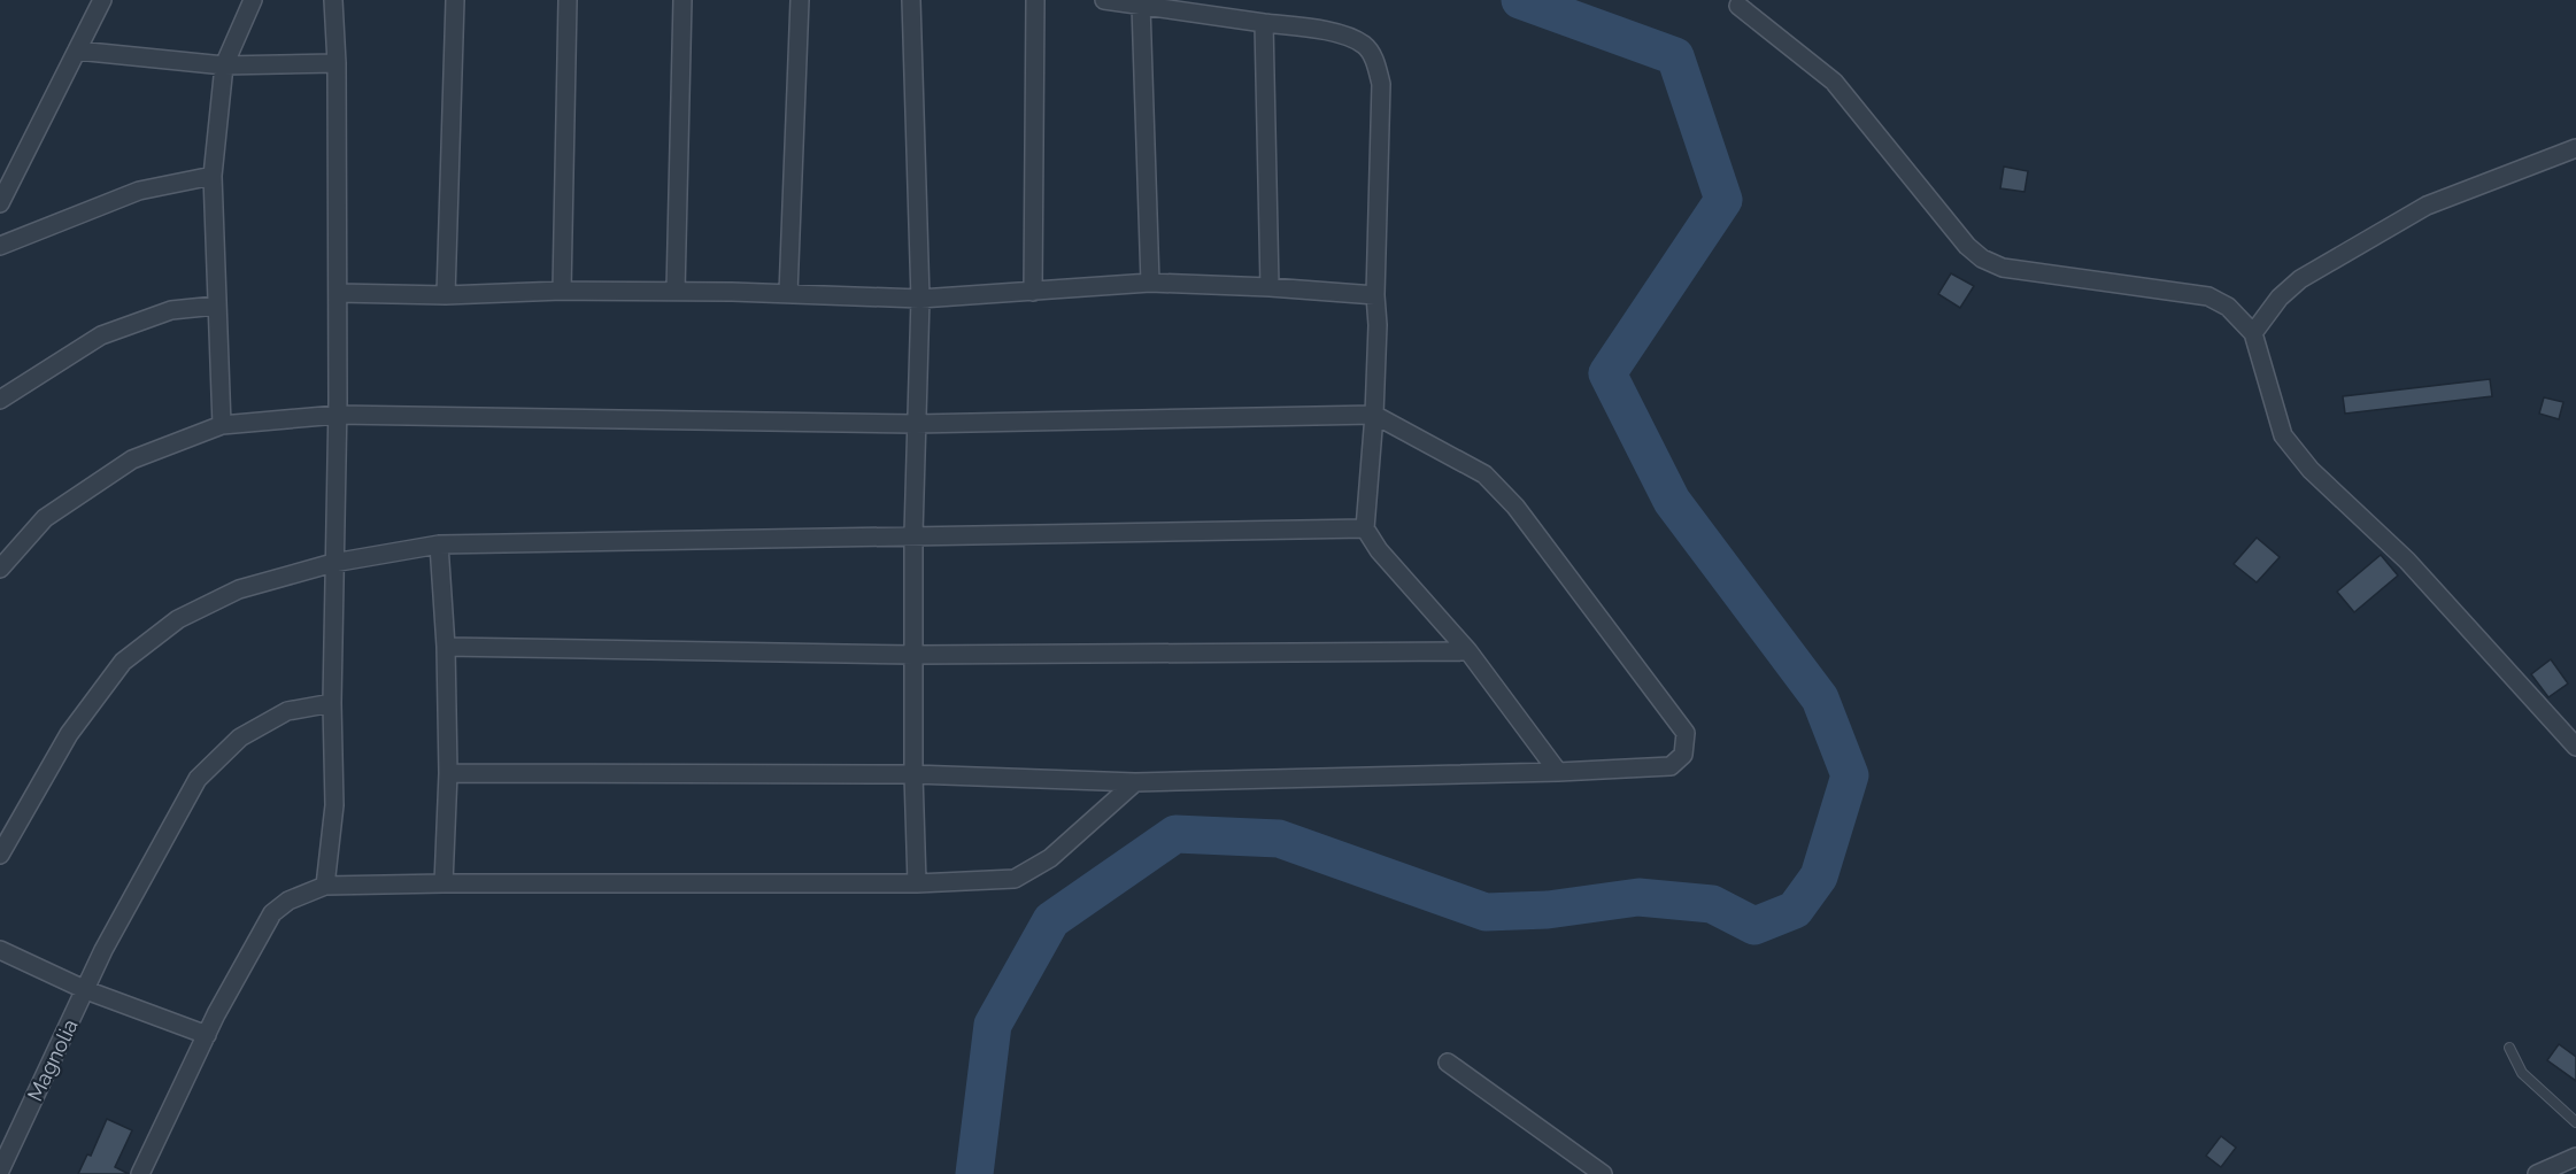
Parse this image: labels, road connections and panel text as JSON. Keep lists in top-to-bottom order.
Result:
{
  "streets": {
    "street": ["Magnolia"]
  }
}
